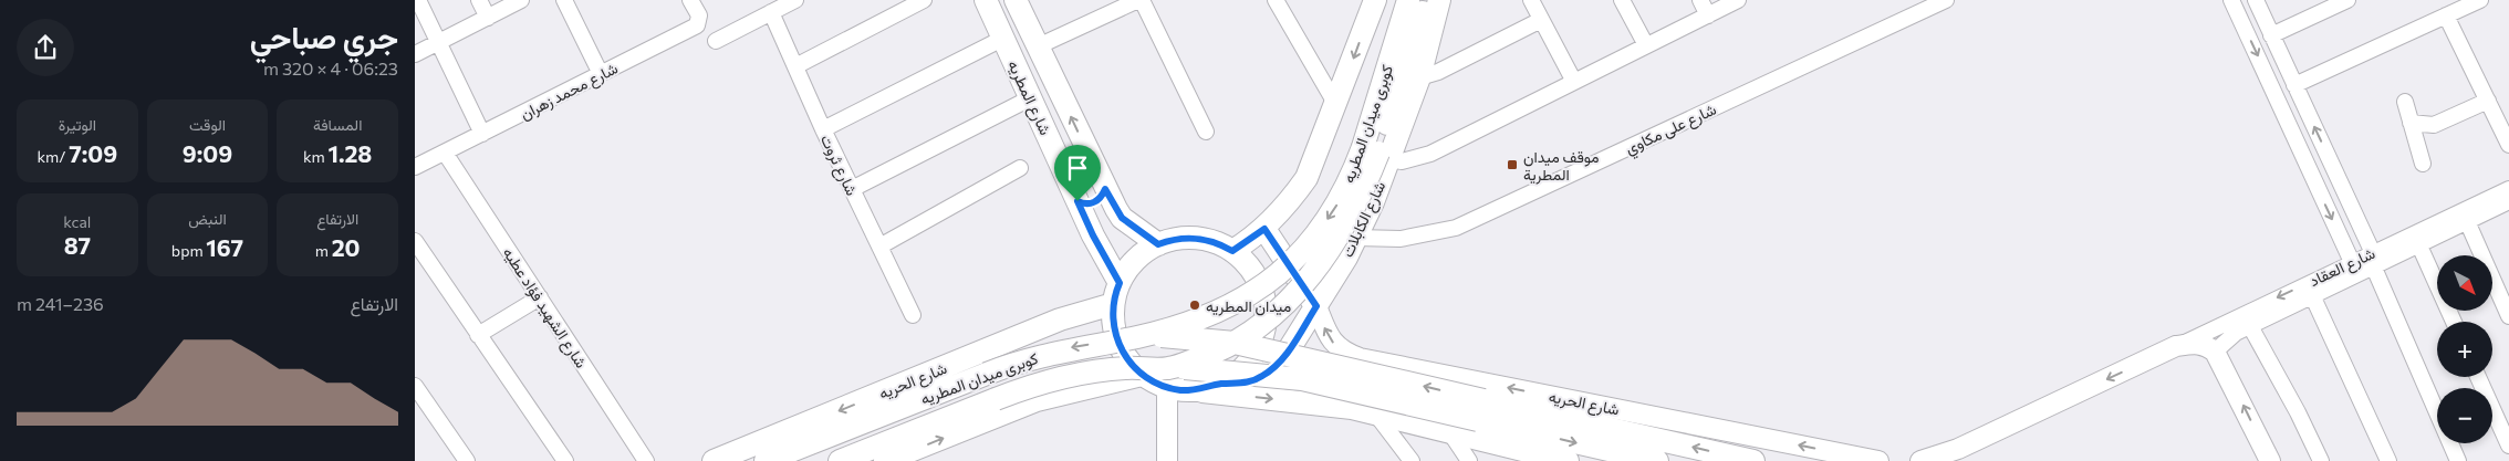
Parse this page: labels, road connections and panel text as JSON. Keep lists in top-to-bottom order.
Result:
{
  "streets": {
    "main road": [
      "شارع المطريه",
      "كوبرى ميدان المطريه",
      "شارع الكابلات",
      "شارع الحريه"
    ],
    "street": [
      "شارع محمد زهران",
      "شارع على مكاوي",
      "شارع ثروت",
      "شارع العقاد",
      "شارع الشهيد فؤاد عطيه"
    ]
  },
  "crossings": [
    ["شارع محمد زهران", "شارع الشهيد فؤاد عطيه"],
    ["شارع المطريه", "كوبرى ميدان المطريه"],
    ["شارع المطريه", "شارع الكابلات"],
    ["شارع المطريه", "شارع الحريه"],
    ["كوبرى ميدان المطريه", "شارع الكابلات"],
    ["كوبرى ميدان المطريه", "شارع الحريه"],
    ["شارع على مكاوي", "شارع الكابلات"],
    ["شارع الكابلات", "شارع الحريه"]
  ],
  "one_way": ["شارع الحريه"],
  "places": {
    "transit": ["موقف ميدان المطرية"],
    "other": ["ميدان المطريه"]
  },
  "north": "bottom right",
  "page": {
    "heading": ["جري صباحي", "06:23 · 4 × 320 m"],
    "stats": [
      ["المسافة", "1.28 km"],
      ["الوقت", "9:09"],
      ["الوتيرة", "7:09 /km"],
      ["الارتفاع", "20 m"],
      ["النبض", "167 bpm"],
      ["kcal", "87"]
    ],
    "map_buttons": ["+", "−"],
    "chart": ["الارتفاع", "236–241 m"]
  }
}
